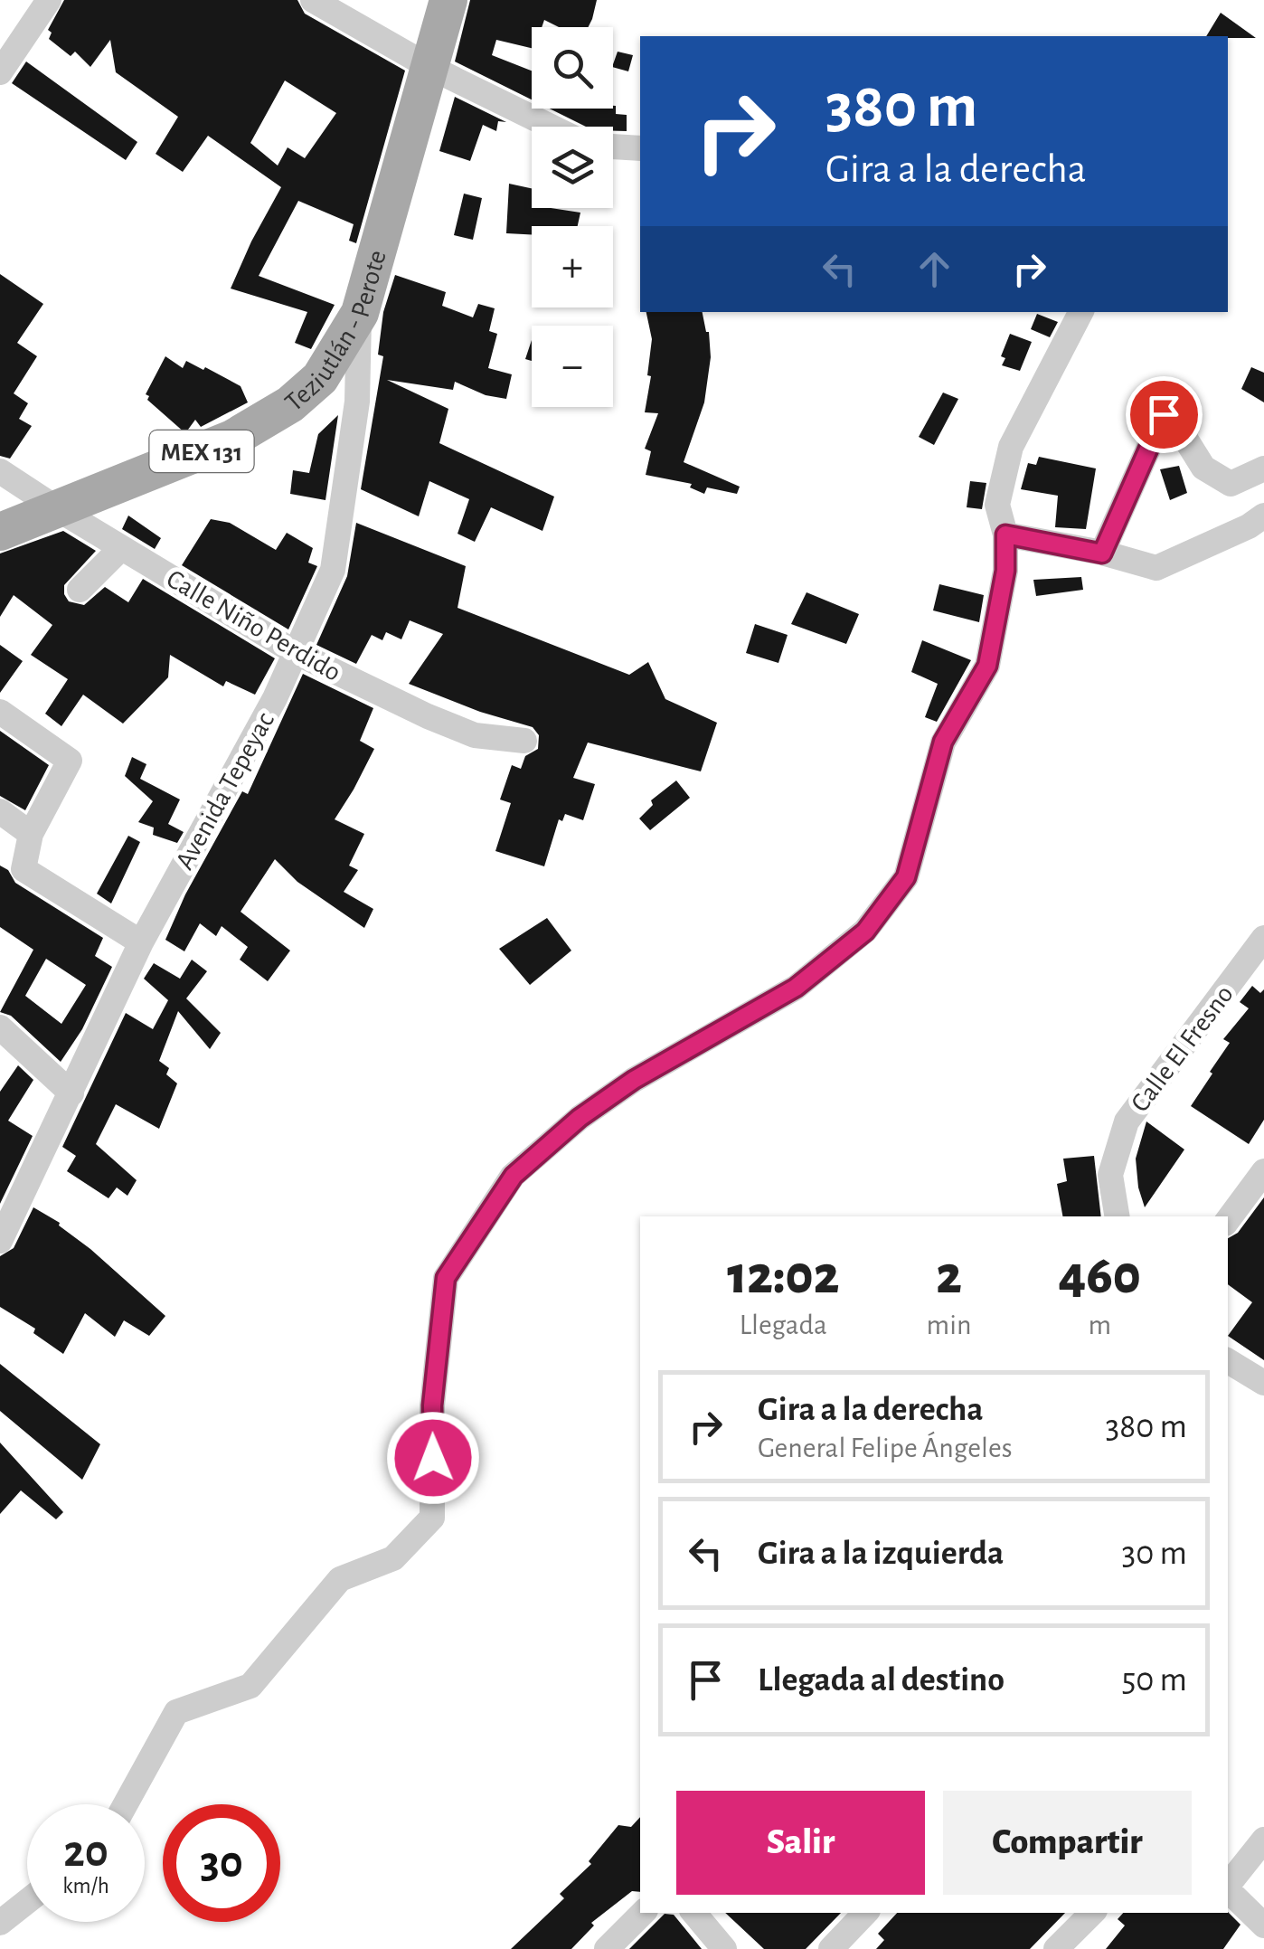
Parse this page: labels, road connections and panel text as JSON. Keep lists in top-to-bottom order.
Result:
{
  "streets": {
    "main road": ["Teziutlán - Perote", "MEX 131"],
    "street": ["Calle Niño Perdido", "Avenida Tepeyac", "Calle El Fresno"]
  },
  "crossings": [
    ["Teziutlán - Perote", "Calle Niño Perdido"],
    ["Teziutlán - Perote", "Avenida Tepeyac"],
    ["Calle Niño Perdido", "Avenida Tepeyac"]
  ],
  "page": {
    "map_buttons": ["+", "−"],
    "turn": ["380 m", "Gira a la derecha"],
    "eta": [
      "12:02",
      "Llegada",
      "2",
      "min",
      "460",
      "m"
    ],
    "list": [
      {
        "name": "Gira a la derecha",
        "note": "General Felipe Ángeles",
        "value": "380 m"
      },
      {
        "name": "Gira a la izquierda",
        "value": "30 m"
      },
      {
        "name": "Llegada al destino",
        "value": "50 m"
      }
    ],
    "buttons": ["Salir", "Compartir"],
    "speed": "20 km/h",
    "limit": "30"
  }
}
